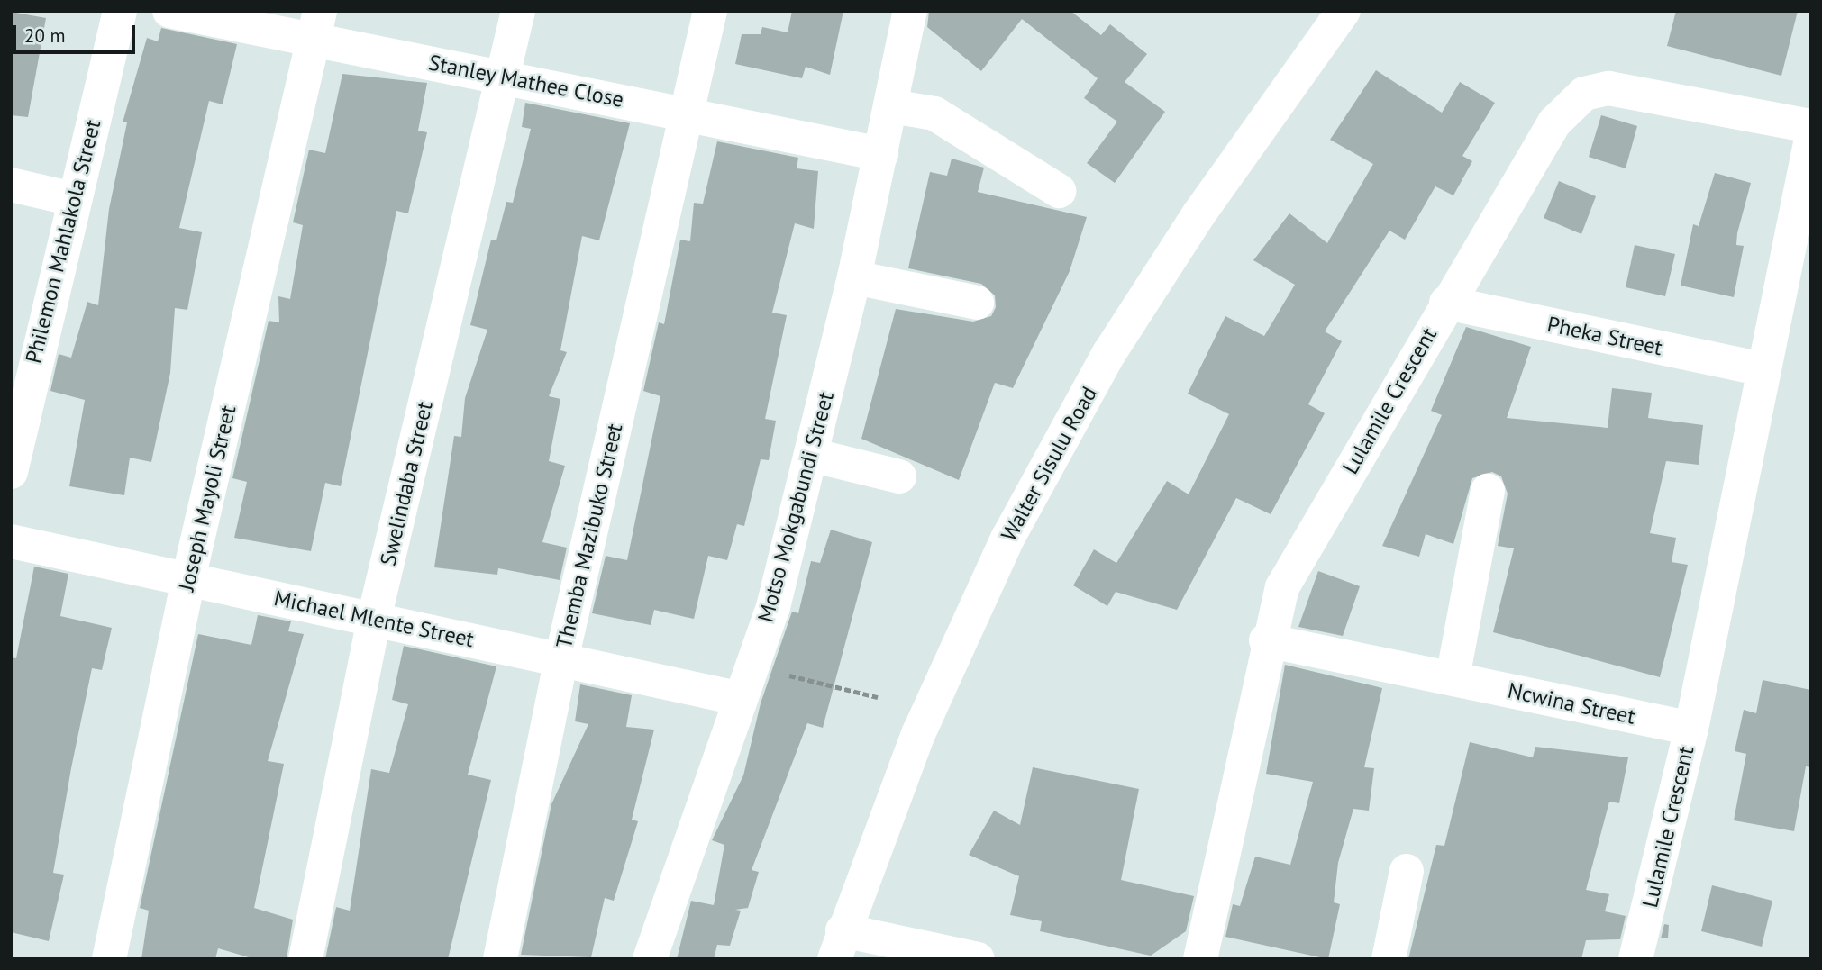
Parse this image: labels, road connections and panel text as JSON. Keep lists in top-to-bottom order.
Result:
{
  "streets": {
    "street": [
      "Stanley Mathee Close",
      "Philemon Mahlakola Street",
      "Pheka Street",
      "Lulamile Crescent",
      "Walter Sisulu Road",
      "Swelindaba Street",
      "Joseph Mayoli Street",
      "Motso Mokgabundi Street",
      "Themba Mazibuko Street",
      "Michael Mlente Street",
      "Ncwina Street"
    ]
  },
  "crossings": [
    ["Stanley Mathee Close", "Swelindaba Street"],
    ["Stanley Mathee Close", "Joseph Mayoli Street"],
    ["Stanley Mathee Close", "Motso Mokgabundi Street"],
    ["Stanley Mathee Close", "Themba Mazibuko Street"],
    ["Pheka Street", "Lulamile Crescent"],
    ["Lulamile Crescent", "Ncwina Street"],
    ["Swelindaba Street", "Michael Mlente Street"],
    ["Joseph Mayoli Street", "Michael Mlente Street"],
    ["Motso Mokgabundi Street", "Michael Mlente Street"],
    ["Themba Mazibuko Street", "Michael Mlente Street"]
  ],
  "scale_bar": "20 m"
}
